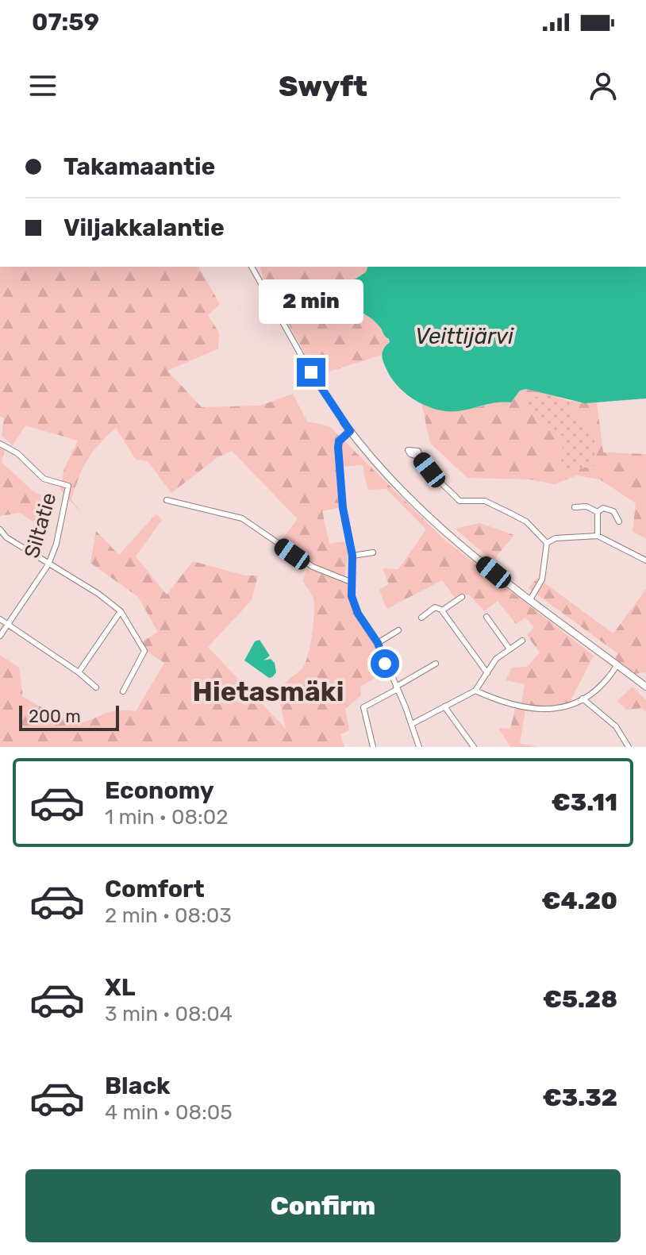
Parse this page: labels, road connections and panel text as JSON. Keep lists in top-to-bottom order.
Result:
{
  "streets": {
    "street": ["Siltatie"]
  },
  "districts": ["Hietasmäki"],
  "water": ["Veittijärvi"],
  "scale_bar": "200 m",
  "page": {
    "status": "07:59",
    "header": "Swyft",
    "banner": ["Takamaantie", "Viljakkalantie"],
    "bubble": "2 min",
    "scale": "200 m",
    "list": [
      {
        "name": "Economy",
        "note": "1 min · 08:02",
        "value": "€3.11"
      },
      {
        "name": "Comfort",
        "note": "2 min · 08:03",
        "value": "€4.20"
      },
      {
        "name": "XL",
        "note": "3 min · 08:04",
        "value": "€5.28"
      },
      {
        "name": "Black",
        "note": "4 min · 08:05",
        "value": "€3.32"
      }
    ],
    "buttons": "Confirm"
  }
}
